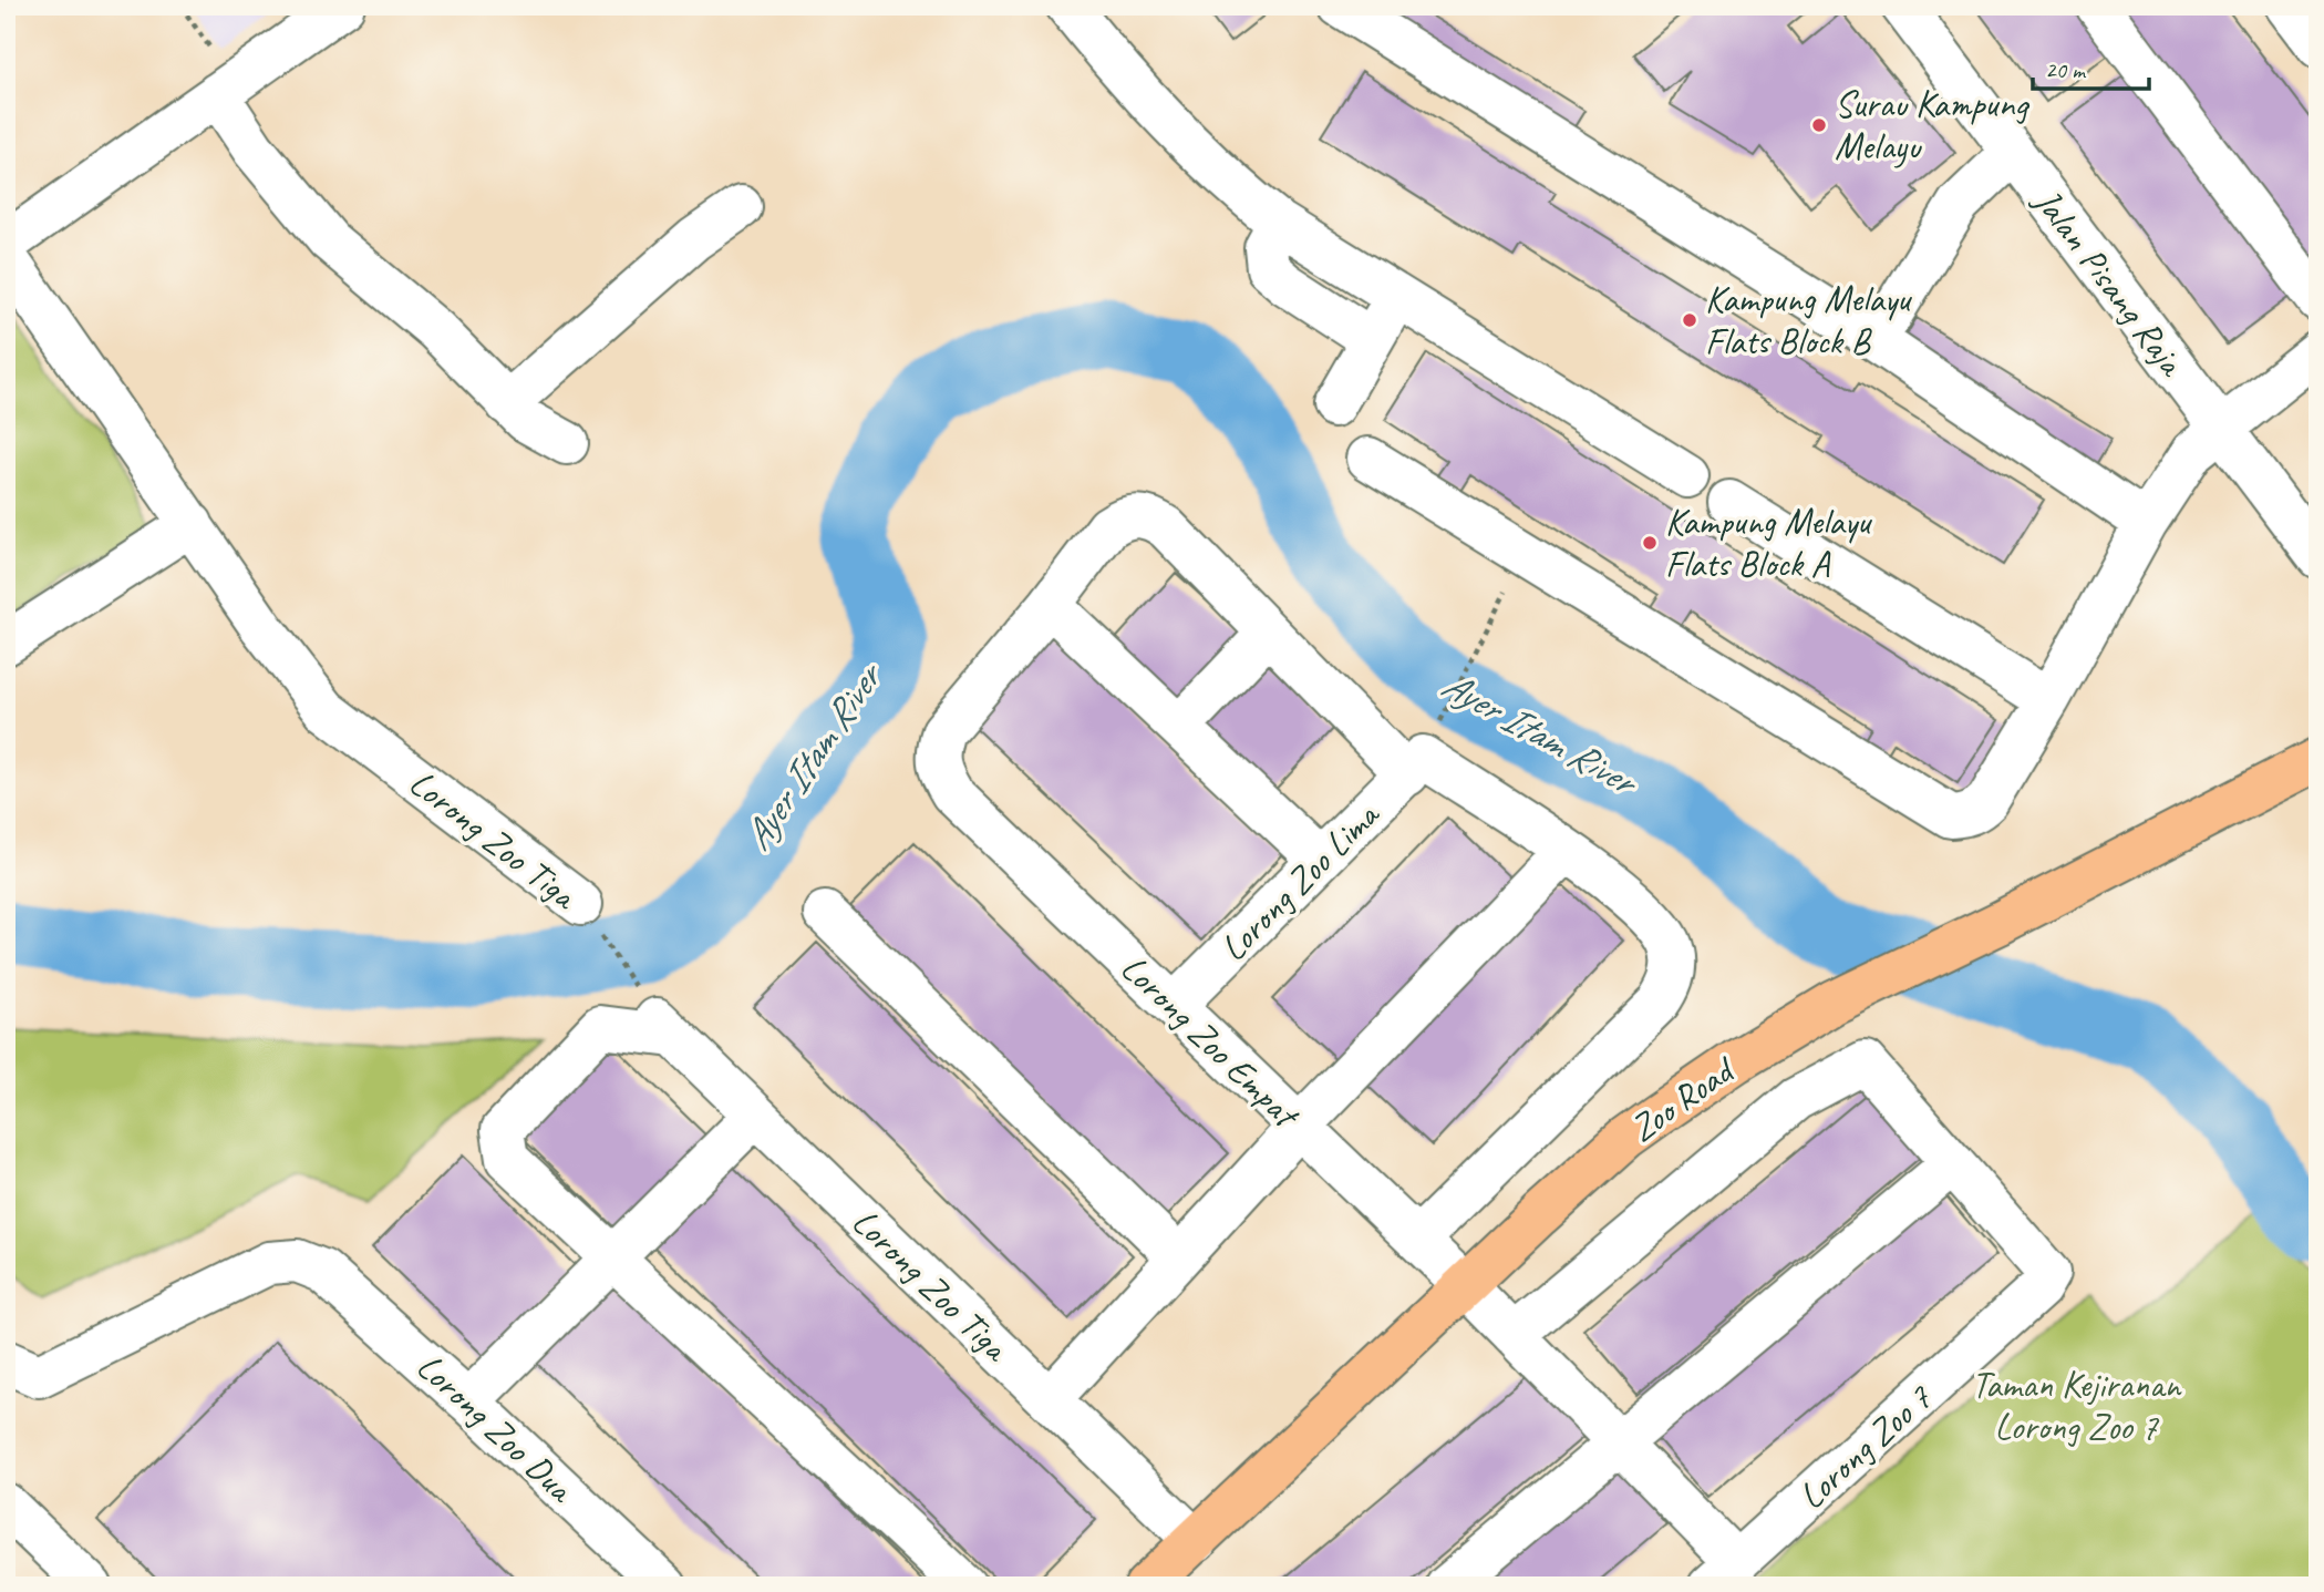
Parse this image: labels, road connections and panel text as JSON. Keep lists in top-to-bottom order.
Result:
{
  "streets": {
    "main road": ["Zoo Road"],
    "street": [
      "Jalan Pisang Raja",
      "Lorong Zoo Tiga",
      "Lorong Zoo Lima",
      "Lorong Zoo Empat",
      "Lorong Zoo Dua",
      "Lorong Zoo 7"
    ]
  },
  "crossings": [
    ["Lorong Zoo Tiga", "Zoo Road"],
    ["Lorong Zoo Lima", "Lorong Zoo Empat"],
    ["Lorong Zoo Empat", "Zoo Road"],
    ["Lorong Zoo Empat", "Lorong Zoo 7"]
  ],
  "water": ["Ayer Itam River"],
  "parks": ["Taman Kejiranan Lorong Zoo 7"],
  "places": ["Surau Kampung Melayu", "Kampung Melayu Flats Block B", "Kampung Melayu Flats Block A"],
  "scale_bar": "20 m"
}
